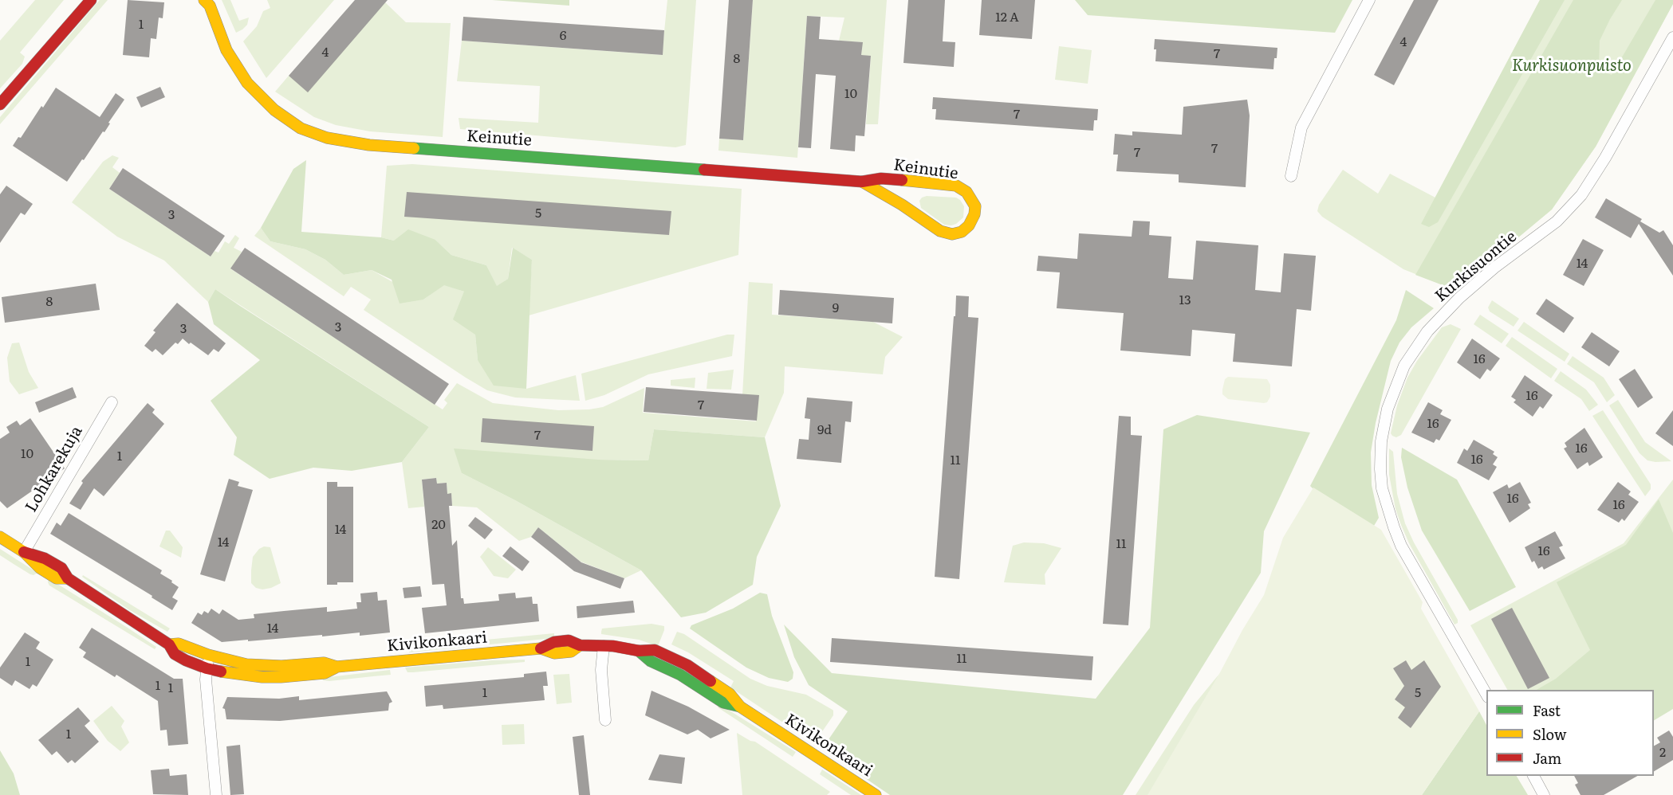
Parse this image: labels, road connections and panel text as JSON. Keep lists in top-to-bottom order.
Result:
{
  "streets": {
    "street": [
      "Keinutie",
      "Kurkisuontie",
      "Lohkarekuja",
      "Kivikonkaari"
    ]
  },
  "crossings": [
    ["Lohkarekuja", "Kivikonkaari"]
  ],
  "parks": ["Kurkisuonpuisto"],
  "house_numbers": [
    "12 A",
    "1",
    "6",
    "4",
    "4",
    "7",
    "8",
    "10",
    "7",
    "7",
    "7",
    "5",
    "3",
    "14",
    "13",
    "8",
    "9",
    "3",
    "3",
    "16",
    "16",
    "7",
    "16",
    "9d",
    "7",
    "16",
    "10",
    "1",
    "16",
    "11",
    "16",
    "16",
    "20",
    "14",
    "14",
    "11",
    "16",
    "14",
    "11",
    "1",
    "1",
    "1",
    "1",
    "5",
    "1",
    "2"
  ],
  "legend": ["Fast", "Slow", "Jam"]
}
